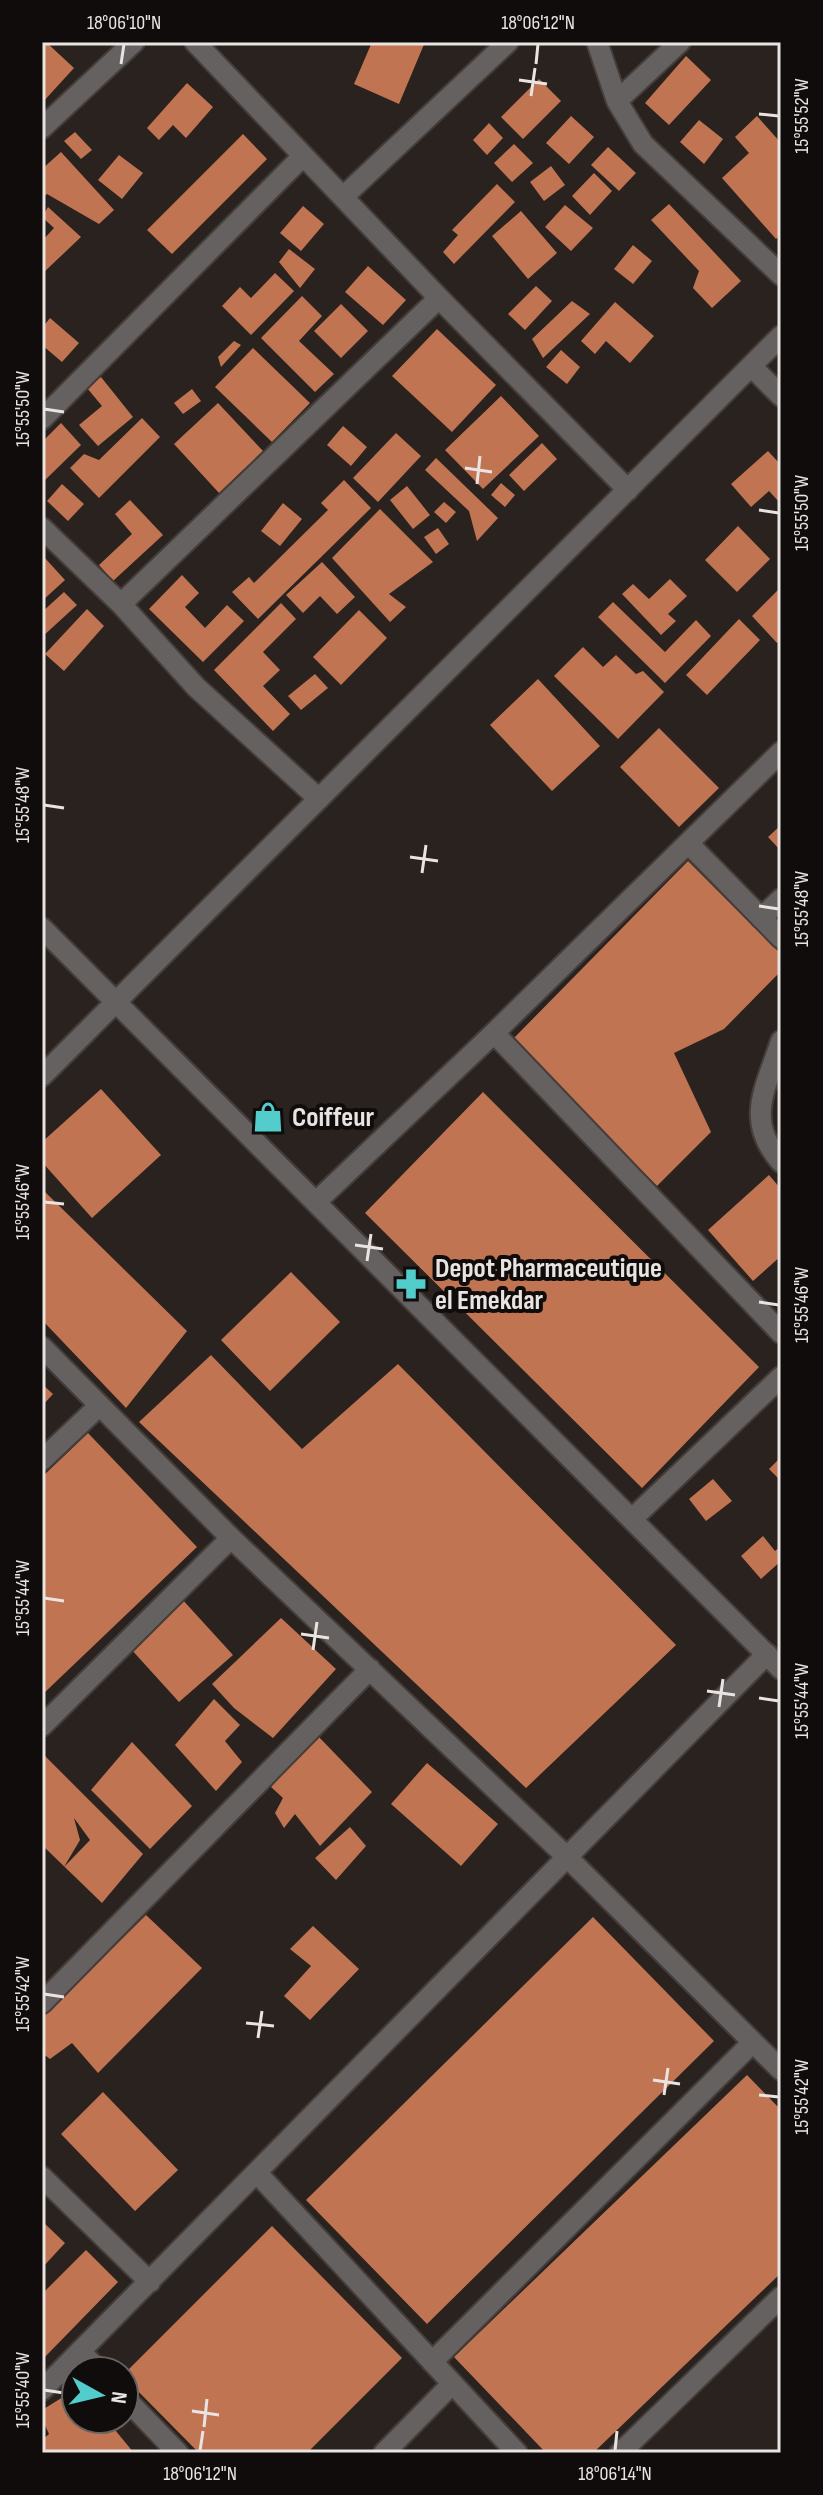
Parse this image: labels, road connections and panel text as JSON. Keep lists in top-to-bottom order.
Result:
{
  "places": {
    "shop": ["Coiffeur"],
    "pharmacy": ["Depot Pharmaceutique el Emekdar"]
  },
  "north": "right",
  "coordinates": [
    "18°06'10\"N",
    "18°06'12\"N",
    "15°55'52\"W",
    "15°55'50\"W",
    "15°55'48\"W",
    "15°55'46\"W",
    "15°55'44\"W",
    "15°55'42\"W",
    "15°55'40\"W",
    "18°06'14\"N"
  ]
}
